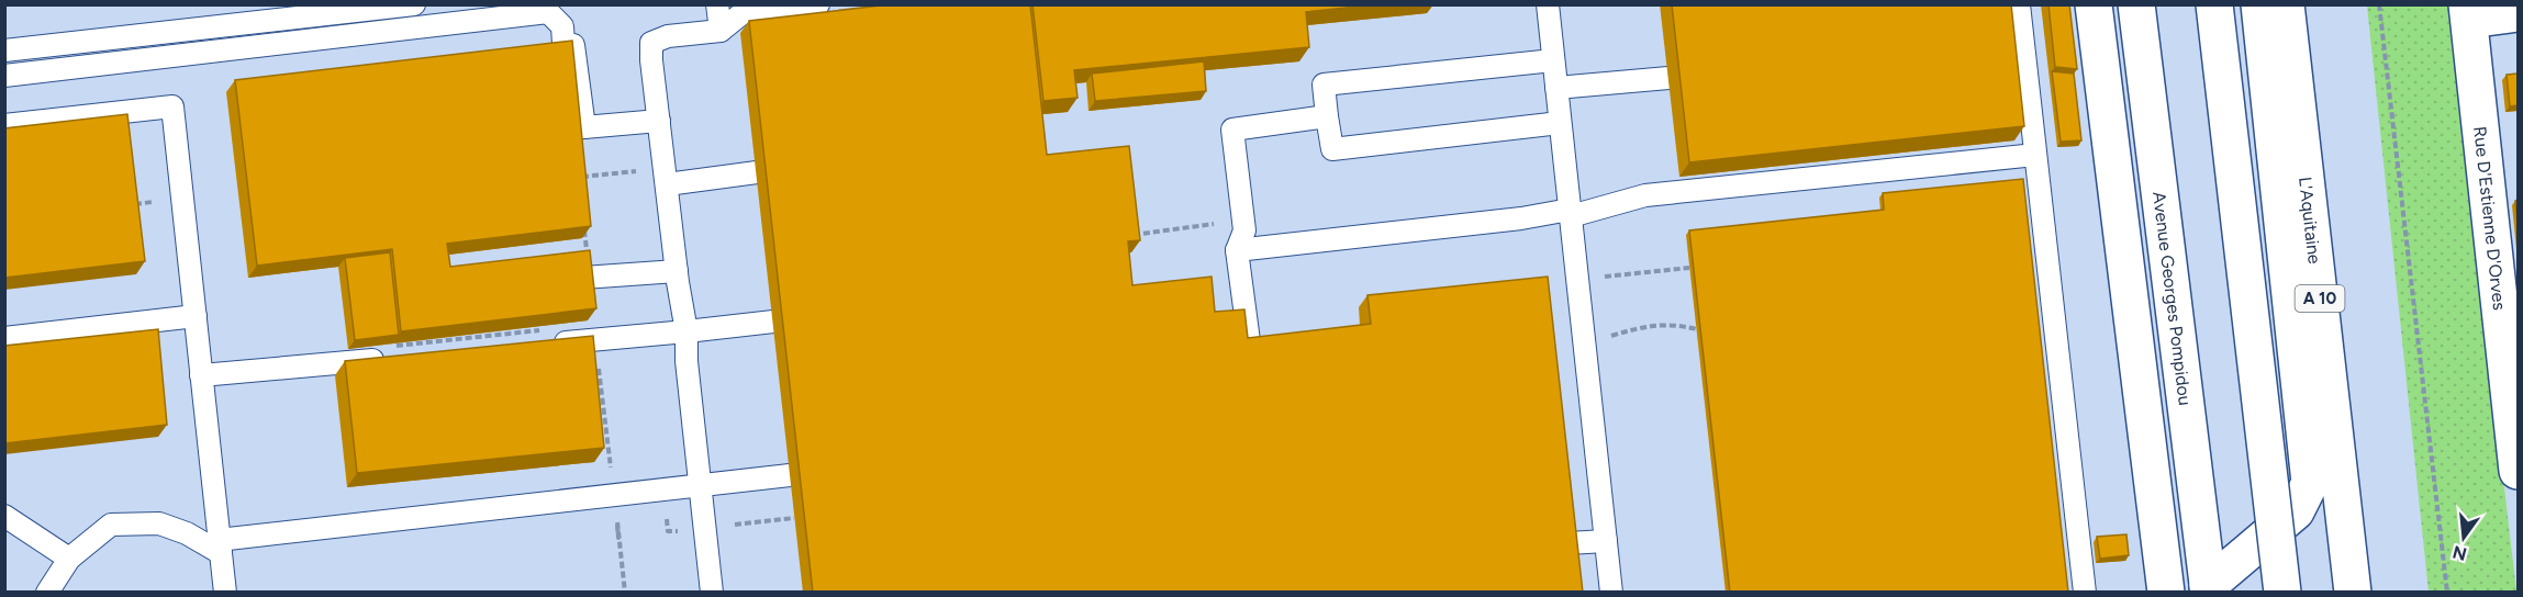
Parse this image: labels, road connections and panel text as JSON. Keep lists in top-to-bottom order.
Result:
{
  "streets": {
    "main road": [
      "Rue D'Estienne D'Orves",
      "L'Aquitaine",
      "Avenue Georges Pompidou",
      "A 10"
    ]
  },
  "north": "bottom"
}
